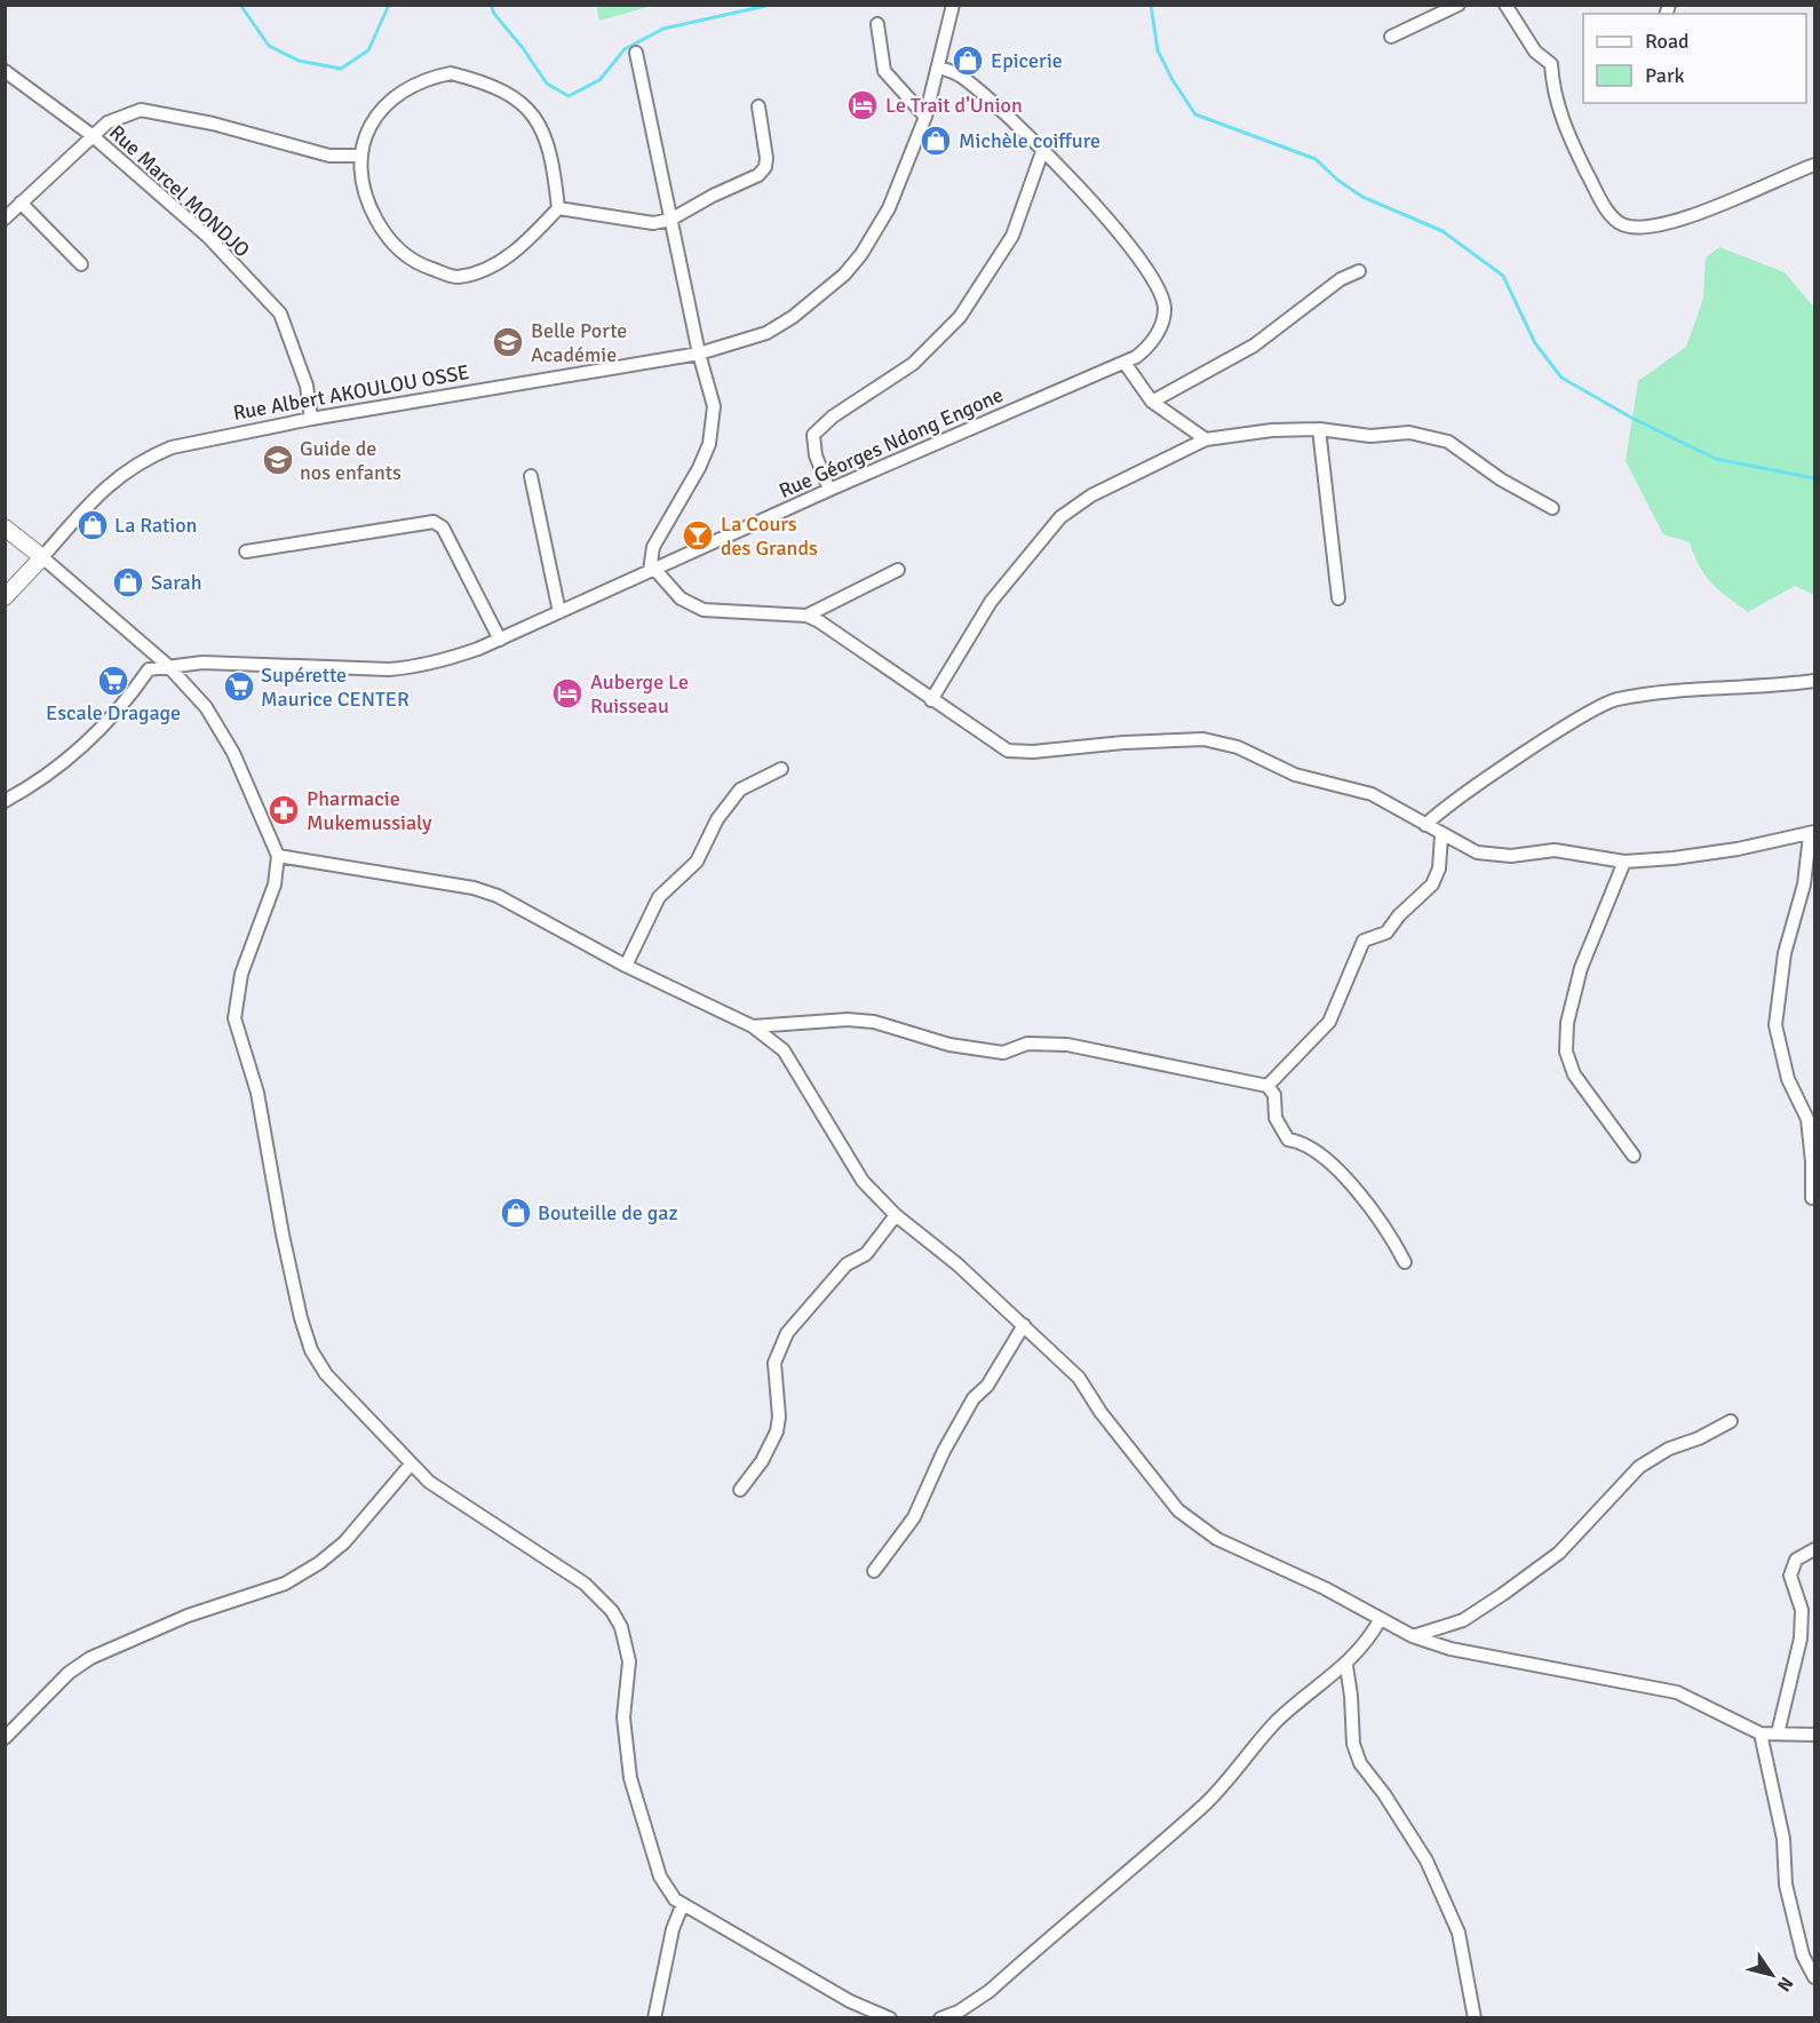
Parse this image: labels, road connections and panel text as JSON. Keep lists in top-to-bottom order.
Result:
{
  "streets": {
    "street": ["Rue Marcel MONDJO", "Rue Albert AKOULOU OSSE", "Rue Géorges Ndong Engone"]
  },
  "crossings": [
    ["Rue Marcel MONDJO", "Rue Albert AKOULOU OSSE"],
    ["Rue Albert AKOULOU OSSE", "Rue Géorges Ndong Engone"]
  ],
  "places": {
    "shop": [
      "Epicerie",
      "Michèle coiffure",
      "La Ration",
      "Sarah",
      "Bouteille de gaz"
    ],
    "hotel": ["Le Trait d'Union", "Auberge Le Ruisseau"],
    "school or university": ["Belle Porte Académie", "Guide de nos enfants"],
    "bar": ["La Cours des Grands"],
    "supermarket": ["Escale Dragage", "Supérette Maurice CENTER"],
    "pharmacy": ["Pharmacie Mukemussialy"]
  },
  "legend": ["Road", "Park"],
  "north": "bottom right"
}
